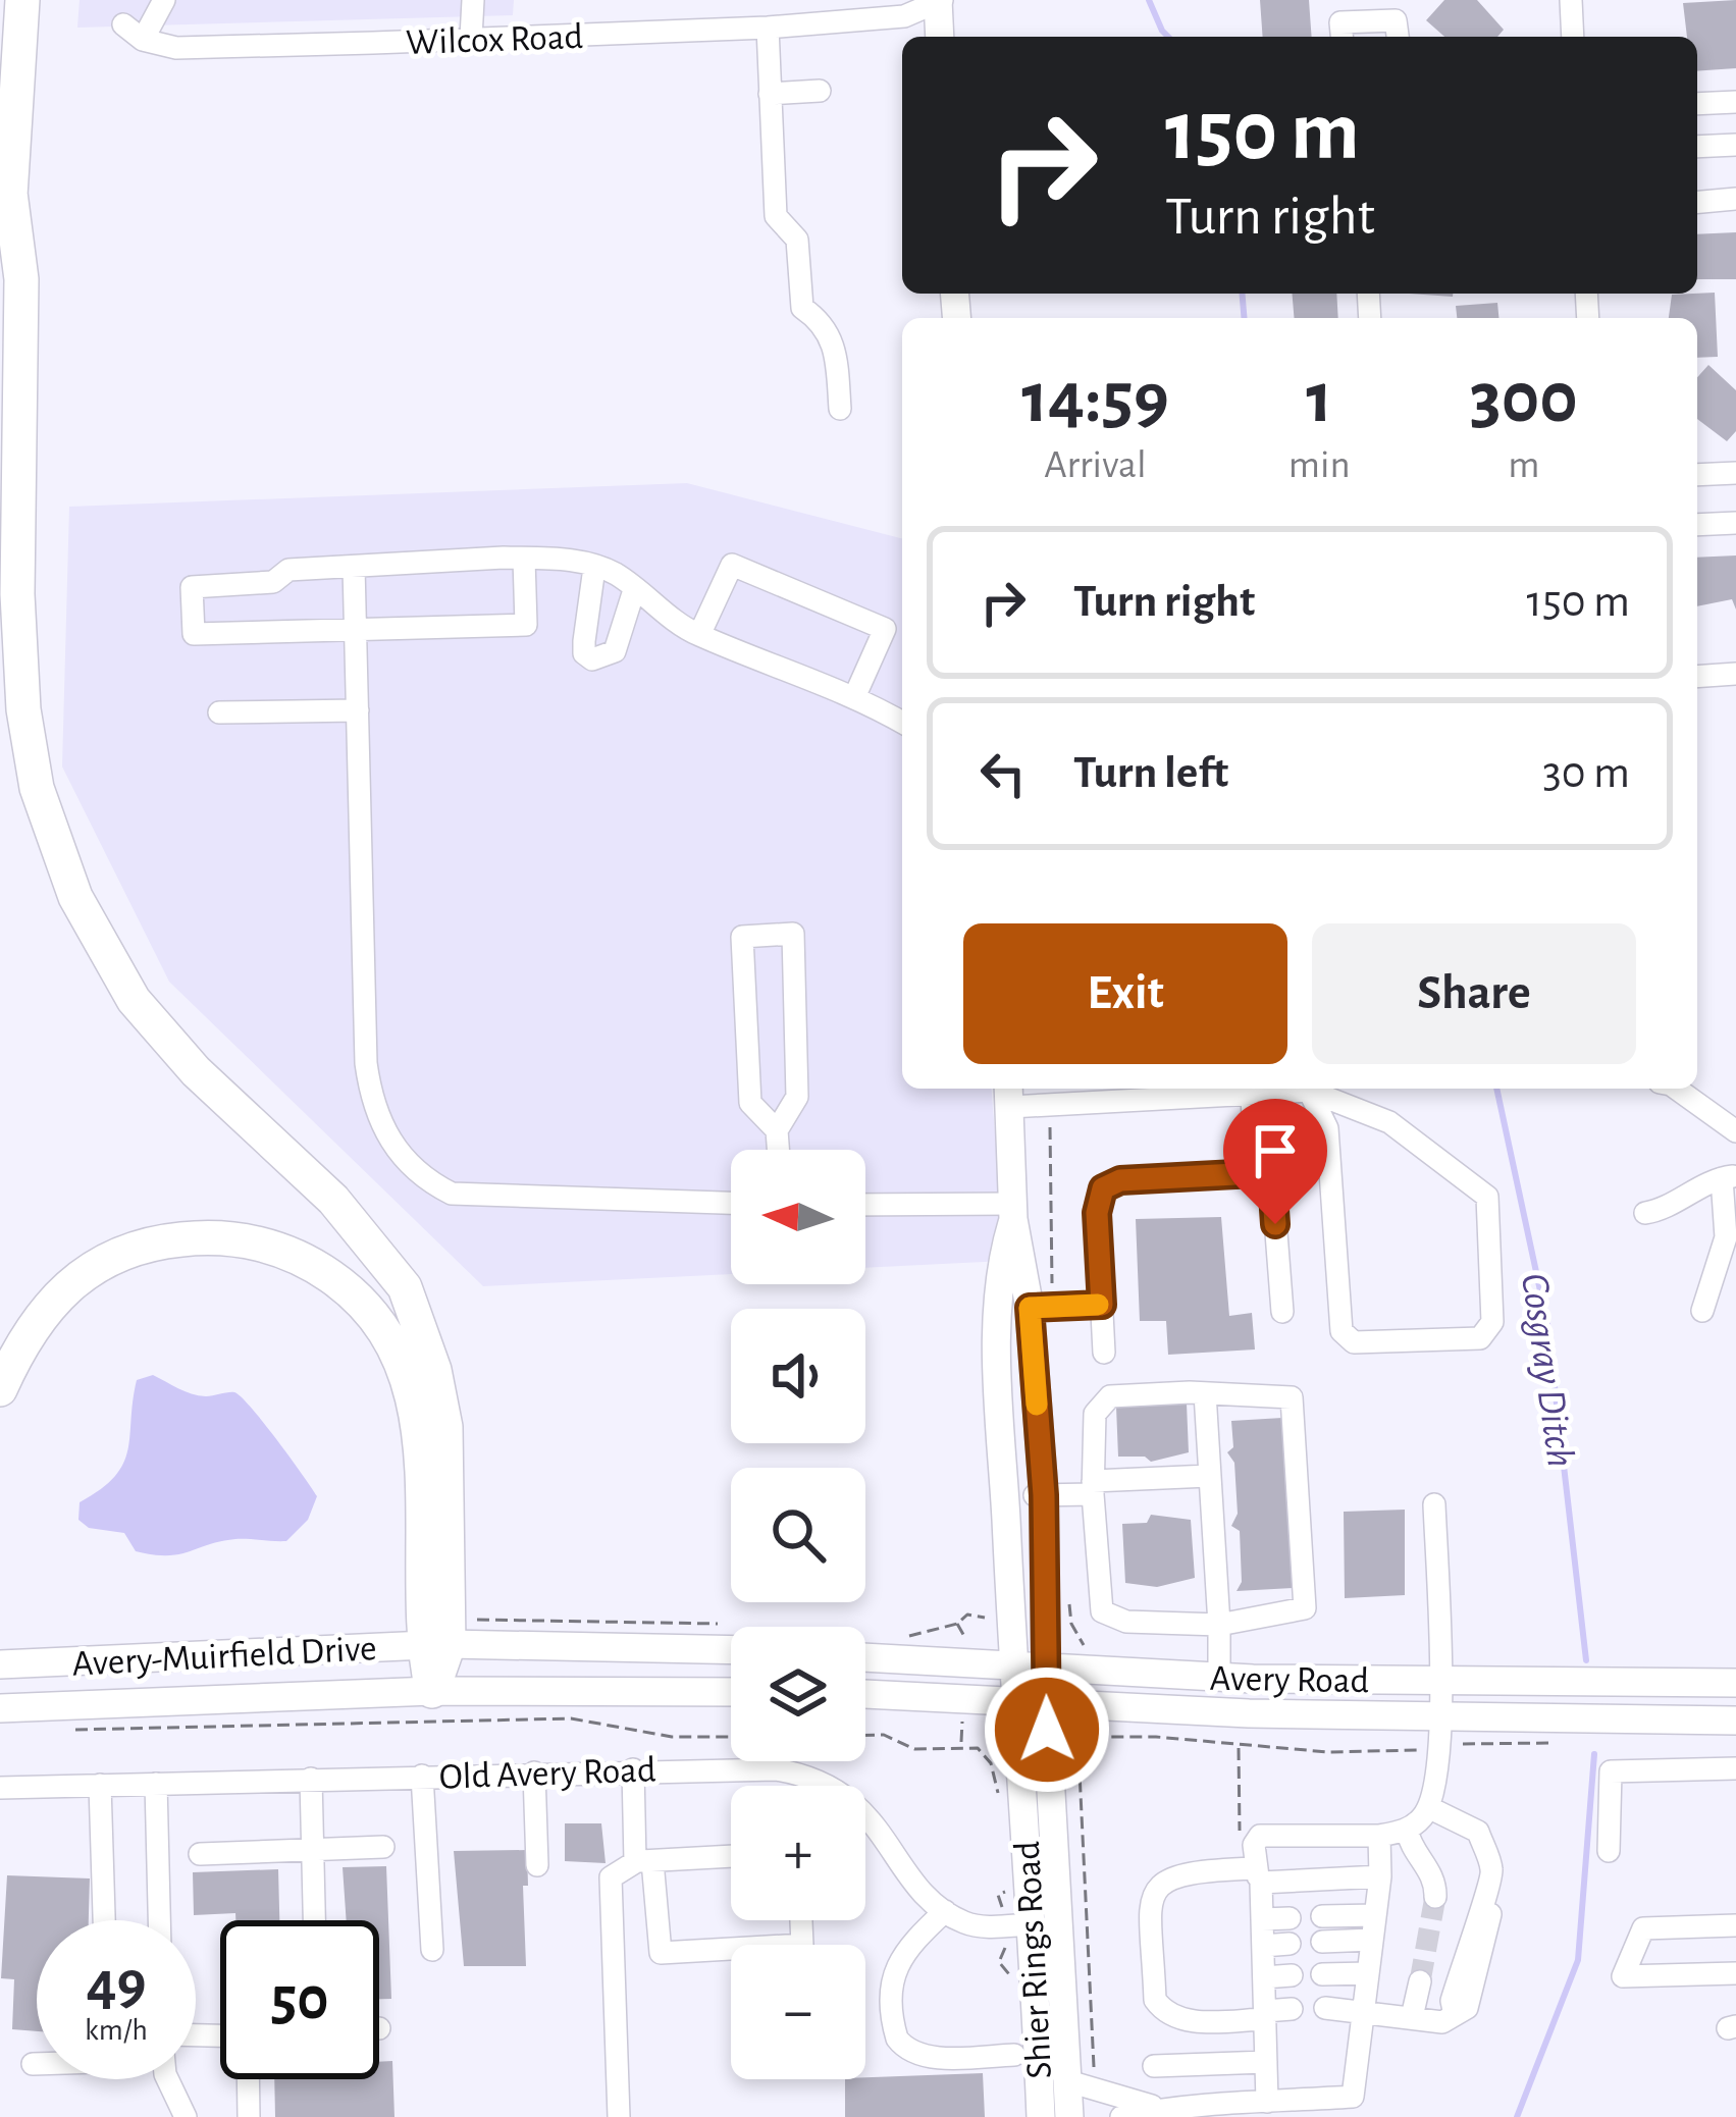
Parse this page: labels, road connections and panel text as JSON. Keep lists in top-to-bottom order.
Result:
{
  "streets": {
    "main road": ["Avery-Muirfield Drive", "Avery Road", "Shier Rings Road"],
    "street": ["Wilcox Road", "Old Avery Road"]
  },
  "crossings": [
    ["Avery Road", "Shier Rings Road"]
  ],
  "water": ["Cosgray Ditch"],
  "north": "left",
  "page": {
    "turn": ["150 m", "Turn right"],
    "eta": [
      "14:59",
      "Arrival",
      "1",
      "min",
      "300",
      "m"
    ],
    "list": [
      {
        "name": "Turn right",
        "value": "150 m"
      },
      {
        "name": "Turn left",
        "value": "30 m"
      }
    ],
    "buttons": ["Exit", "Share"],
    "map_buttons": ["+", "−"],
    "speed": "49 km/h",
    "limit": "50"
  }
}
